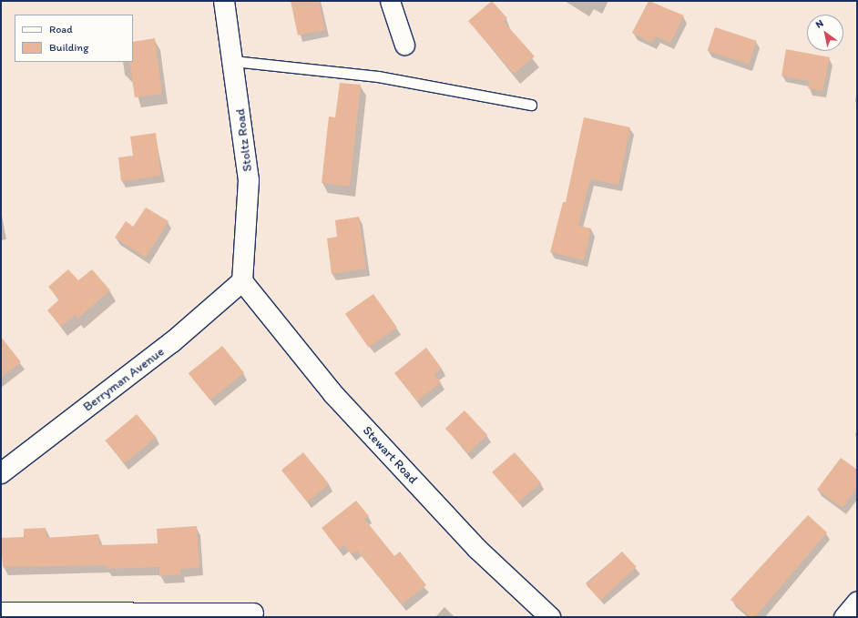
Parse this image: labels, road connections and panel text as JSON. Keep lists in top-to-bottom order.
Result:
{
  "streets": {
    "street": ["Stoltz Road", "Berryman Avenue", "Stewart Road"]
  },
  "crossings": [
    ["Stoltz Road", "Berryman Avenue"],
    ["Stoltz Road", "Stewart Road"],
    ["Berryman Avenue", "Stewart Road"]
  ],
  "legend": ["Road", "Building"],
  "north": "top left"
}
